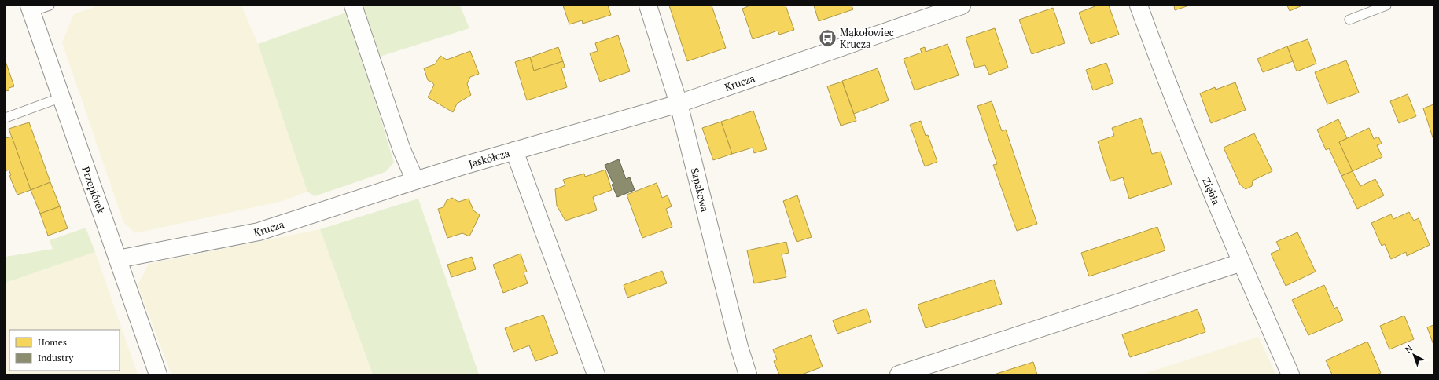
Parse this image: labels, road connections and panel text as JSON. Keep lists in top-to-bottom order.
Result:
{
  "streets": {
    "street": [
      "Krucza",
      "Jaskółcza",
      "Przepiórek",
      "Szpakowa",
      "Ziębia"
    ]
  },
  "crossings": [
    ["Krucza", "Jaskółcza"],
    ["Krucza", "Przepiórek"],
    ["Krucza", "Szpakowa"]
  ],
  "places": {
    "bus stop": ["Mąkołowiec Krucza"]
  },
  "legend": ["Homes", "Industry"],
  "north": "top left"
}
